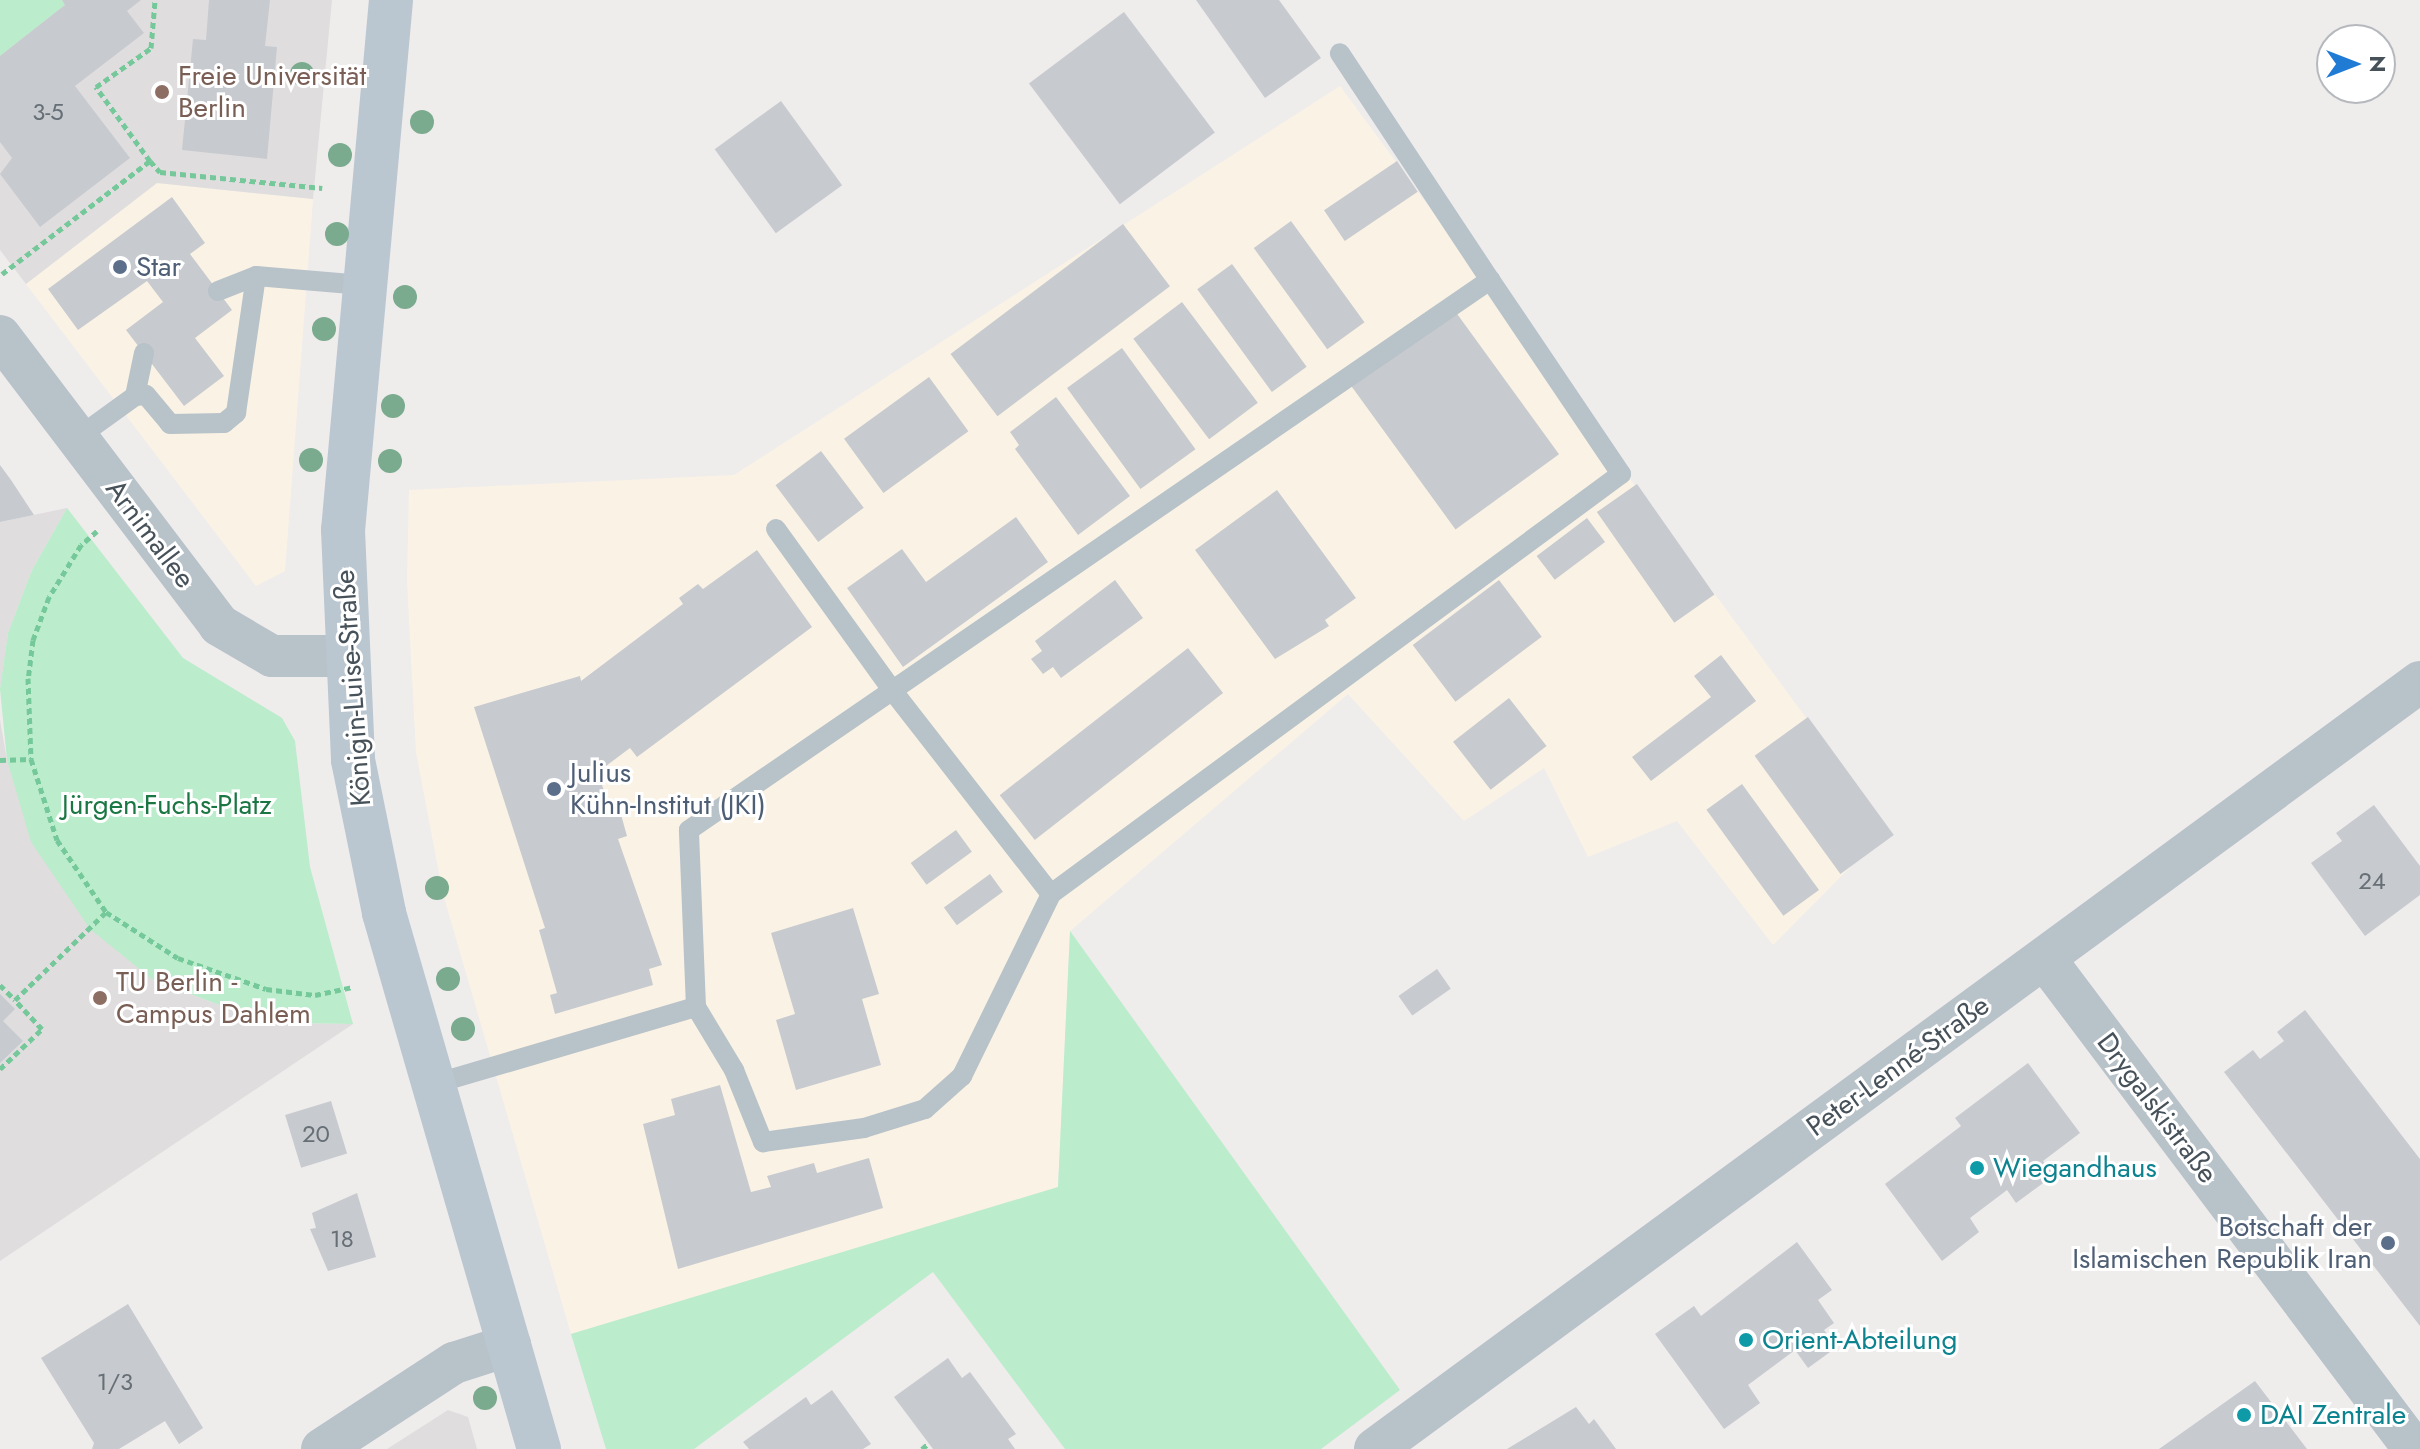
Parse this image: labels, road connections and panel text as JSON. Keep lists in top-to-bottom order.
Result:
{
  "streets": {
    "main road": ["Königin-Luise-Straße"],
    "street": ["Arnimallee", "Peter-Lenné-Straße", "Drygalskistraße"]
  },
  "crossings": [
    ["Arnimallee", "Königin-Luise-Straße"],
    ["Peter-Lenné-Straße", "Drygalskistraße"]
  ],
  "parks": ["Jürgen-Fuchs-Platz"],
  "places": [
    "Freie Universität Berlin",
    "Star",
    "Julius Kühn-Institut (JKI)",
    "TU Berlin - Campus Dahlem",
    "Wiegandhaus",
    "Botschaft der Islamischen Republik Iran",
    "Orient-Abteilung",
    "DAI Zentrale"
  ],
  "house_numbers": [
    "3-5",
    "24",
    "20",
    "18",
    "1/3"
  ],
  "north": "right"
}
